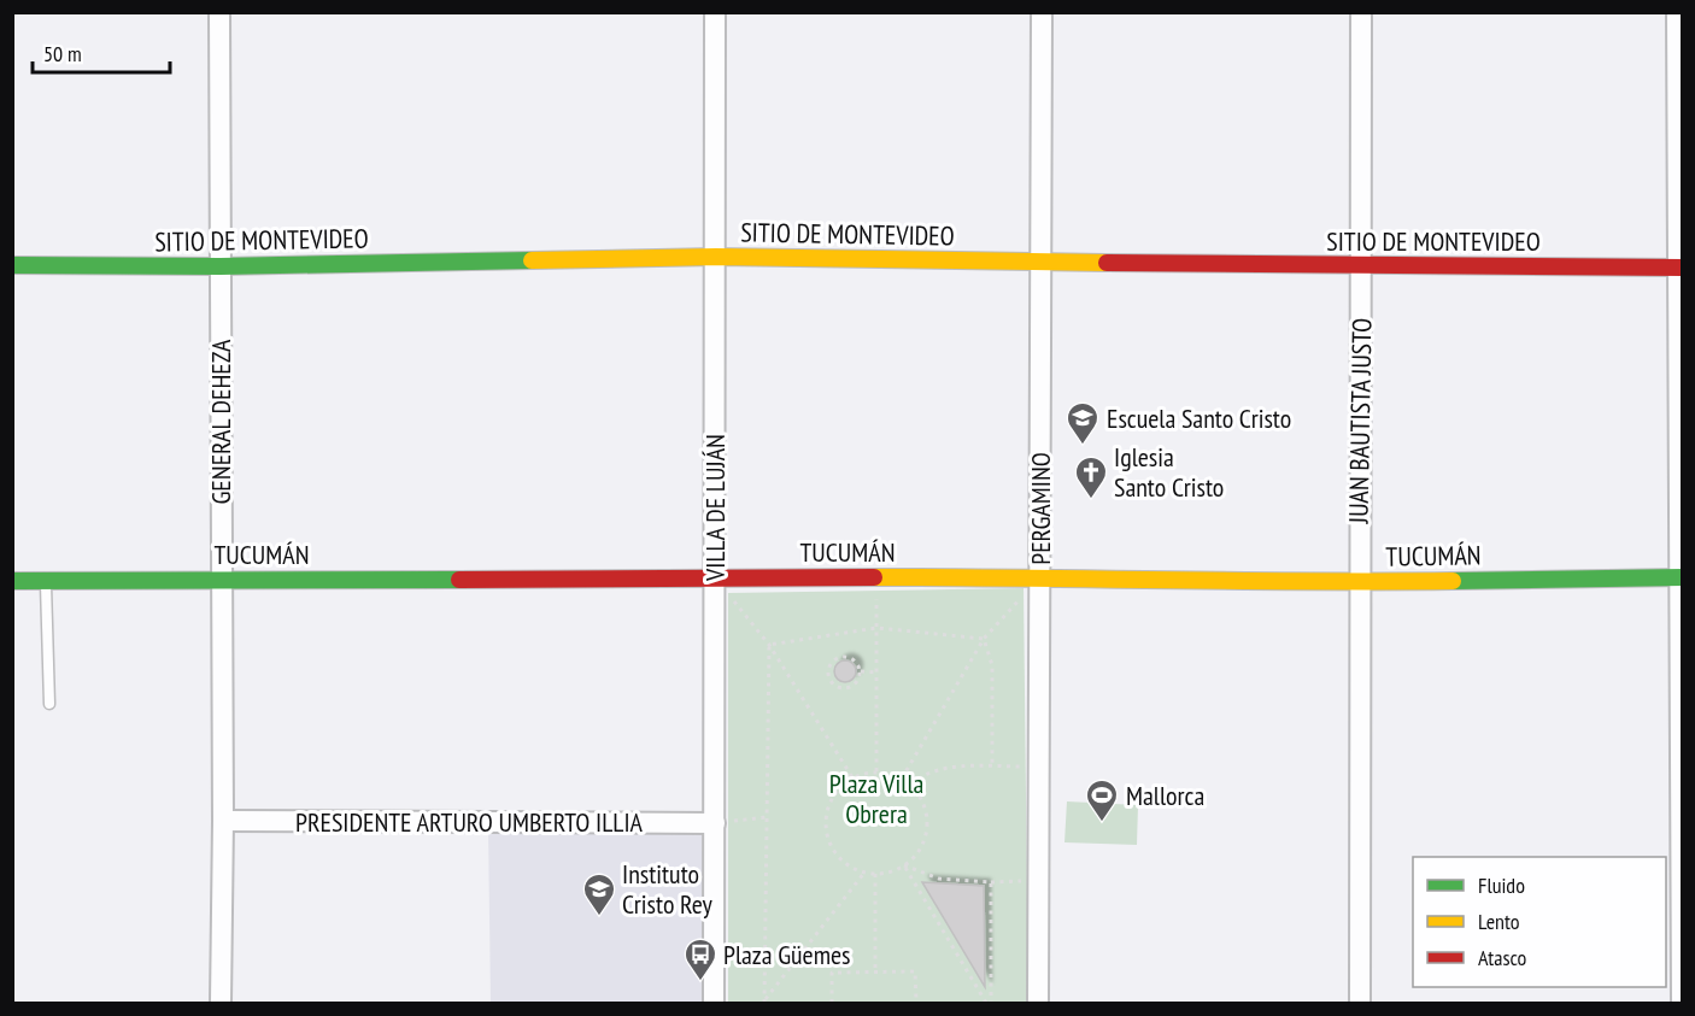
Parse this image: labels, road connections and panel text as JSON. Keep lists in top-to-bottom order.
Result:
{
  "streets": {
    "street": [
      "SITIO DE MONTEVIDEO",
      "JUAN BAUTISTA JUSTO",
      "GENERAL DEHEZA",
      "VILLA DE LUJÁN",
      "PERGAMINO",
      "TUCUMÁN",
      "PRESIDENTE ARTURO UMBERTO ILLIA"
    ]
  },
  "crossings": [
    ["SITIO DE MONTEVIDEO", "JUAN BAUTISTA JUSTO"],
    ["SITIO DE MONTEVIDEO", "GENERAL DEHEZA"],
    ["SITIO DE MONTEVIDEO", "VILLA DE LUJÁN"],
    ["SITIO DE MONTEVIDEO", "PERGAMINO"],
    ["JUAN BAUTISTA JUSTO", "TUCUMÁN"],
    ["GENERAL DEHEZA", "TUCUMÁN"],
    ["GENERAL DEHEZA", "PRESIDENTE ARTURO UMBERTO ILLIA"],
    ["VILLA DE LUJÁN", "TUCUMÁN"],
    ["VILLA DE LUJÁN", "PRESIDENTE ARTURO UMBERTO ILLIA"],
    ["PERGAMINO", "TUCUMÁN"]
  ],
  "parks": ["Plaza Villa Obrera"],
  "places": {
    "school or university": ["Escuela Santo Cristo", "Instituto Cristo Rey"],
    "church": ["Iglesia Santo Cristo"],
    "sports": ["Mallorca"],
    "bus stop": ["Plaza Güemes"]
  },
  "legend": ["Fluido", "Lento", "Atasco"],
  "scale_bar": "50 m"
}
